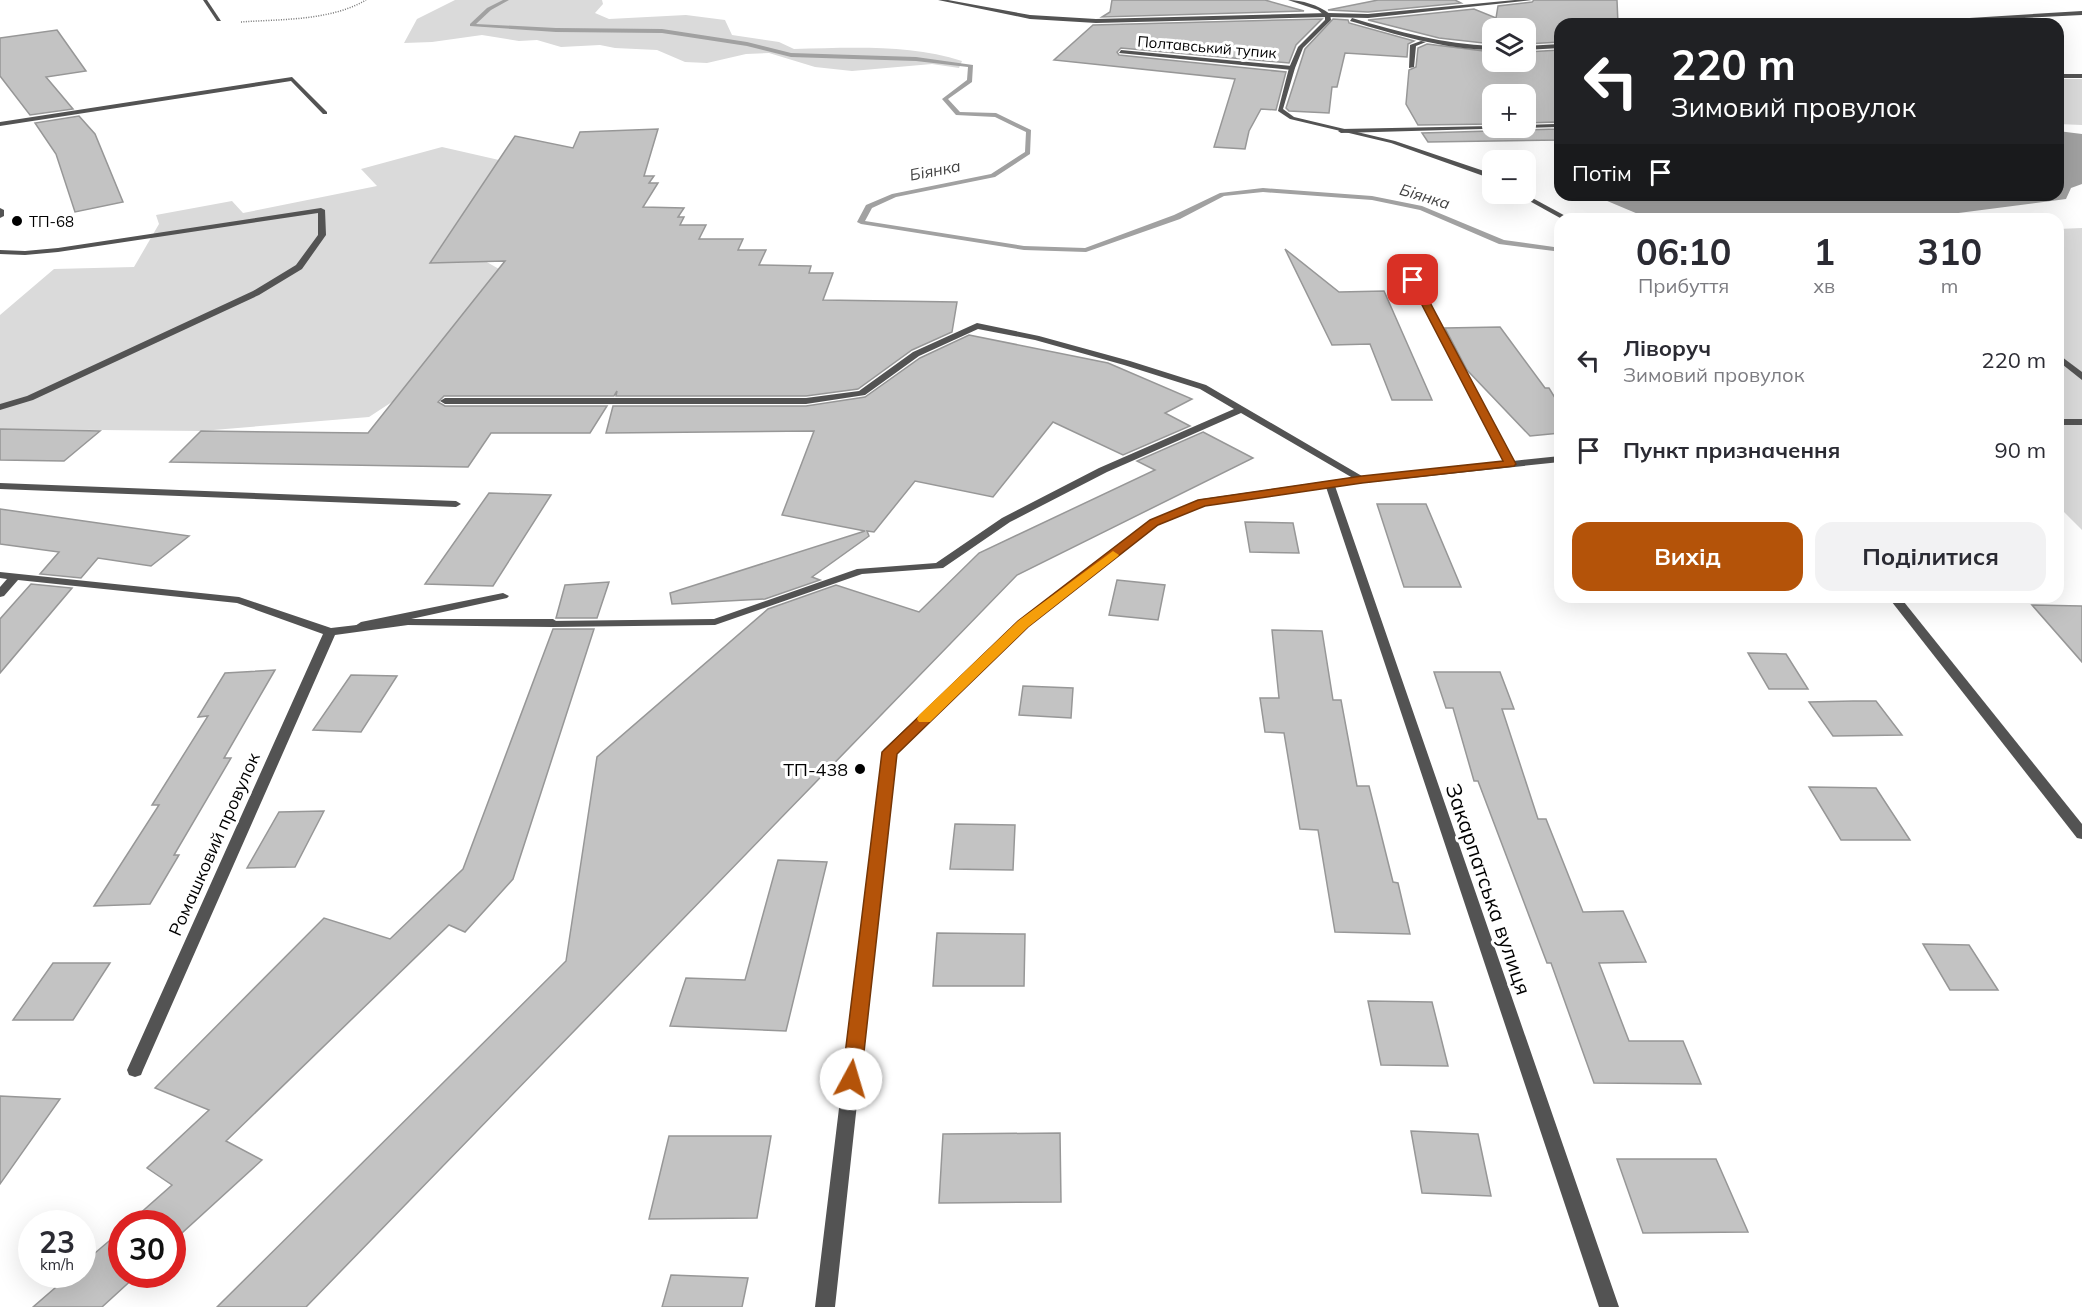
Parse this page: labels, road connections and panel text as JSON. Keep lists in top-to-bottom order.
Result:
{
  "streets": {
    "street": ["Полтавський тупик", "Ромашковий провулок", "Закарпатська вулиця"]
  },
  "water": ["Біянка"],
  "places": ["ТП-68", "ТП-438"],
  "page": {
    "map_buttons": ["+", "−"],
    "turn": ["220 m", "Зимовий провулок"],
    "then": "Потім",
    "eta": [
      "06:10",
      "Прибуття",
      "1",
      "хв",
      "310",
      "m"
    ],
    "list": [
      {
        "name": "Ліворуч",
        "note": "Зимовий провулок",
        "value": "220 m"
      },
      {
        "name": "Пункт призначення",
        "value": "90 m"
      }
    ],
    "buttons": ["Вихід", "Поділитися"],
    "speed": "23 km/h",
    "limit": "30"
  }
}
